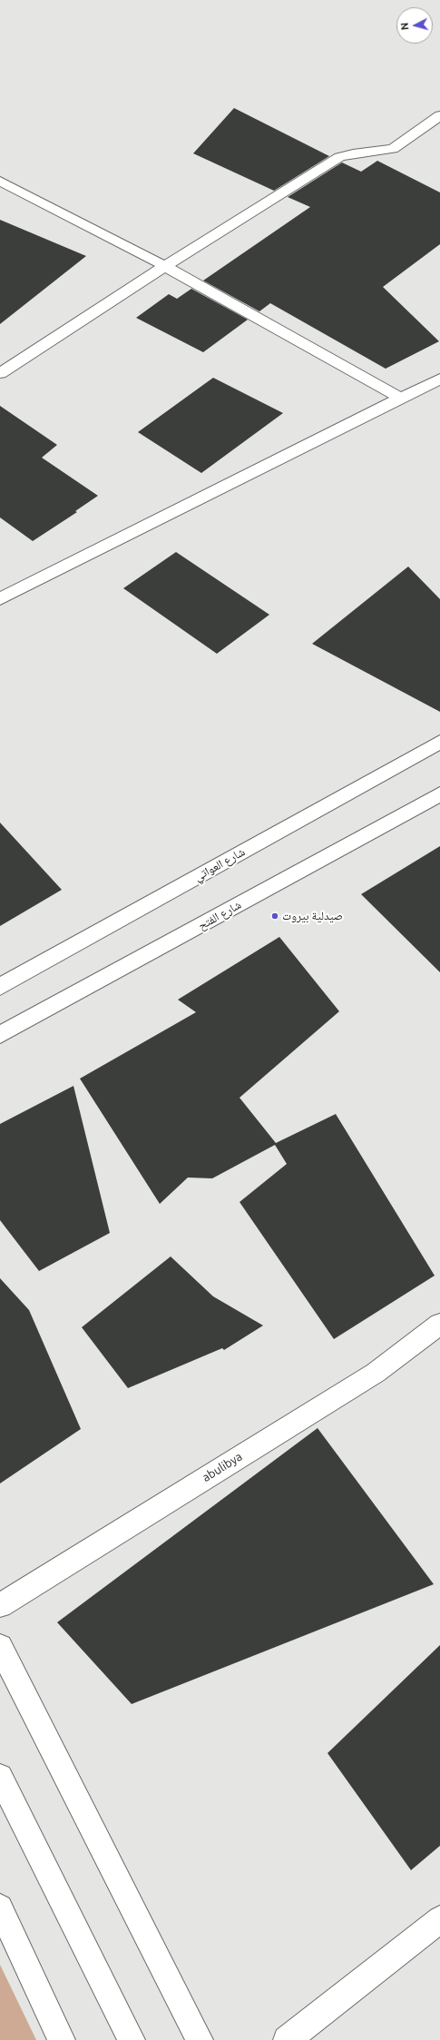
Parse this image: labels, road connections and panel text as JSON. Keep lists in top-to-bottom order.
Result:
{
  "streets": {
    "street": ["شارع العواتي", "شارع الفتح", "abulibya"]
  },
  "places": ["صيدلية بيروت"],
  "north": "left"
}
